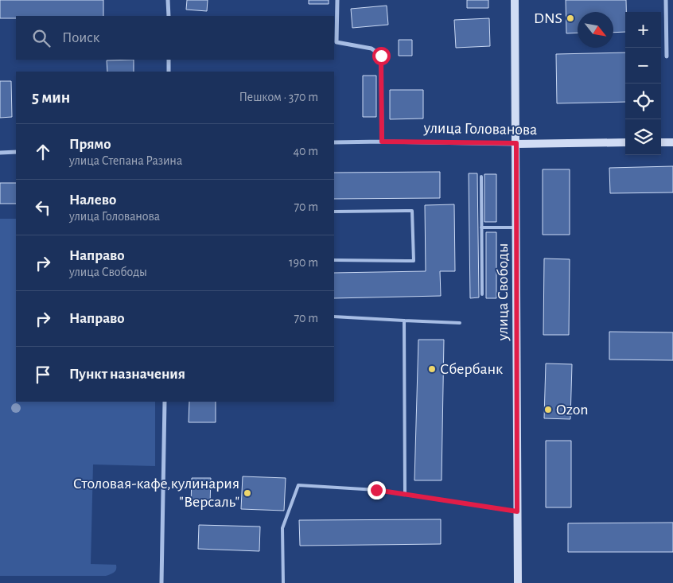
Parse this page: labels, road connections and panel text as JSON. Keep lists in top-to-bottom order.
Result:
{
  "streets": {
    "main road": ["улица Голованова", "улица Свободы"]
  },
  "crossings": [
    ["улица Голованова", "улица Свободы"]
  ],
  "places": [
    "DNS",
    "Сбербанк",
    "Ozon",
    "Столовая-кафе,кулинария \"Версаль\""
  ],
  "north": "bottom right",
  "page": {
    "map_buttons": ["+", "−"],
    "search": "Поиск",
    "heading": ["5 мин", "Пешком · 370 m"],
    "list": [
      ["Прямо", "улица Степана Разина", "40 m"],
      ["Налево", "улица Голованова", "70 m"],
      ["Направо", "улица Свободы", "190 m"],
      ["Направо", "70 m"],
      "Пункт назначения"
    ]
  }
}
